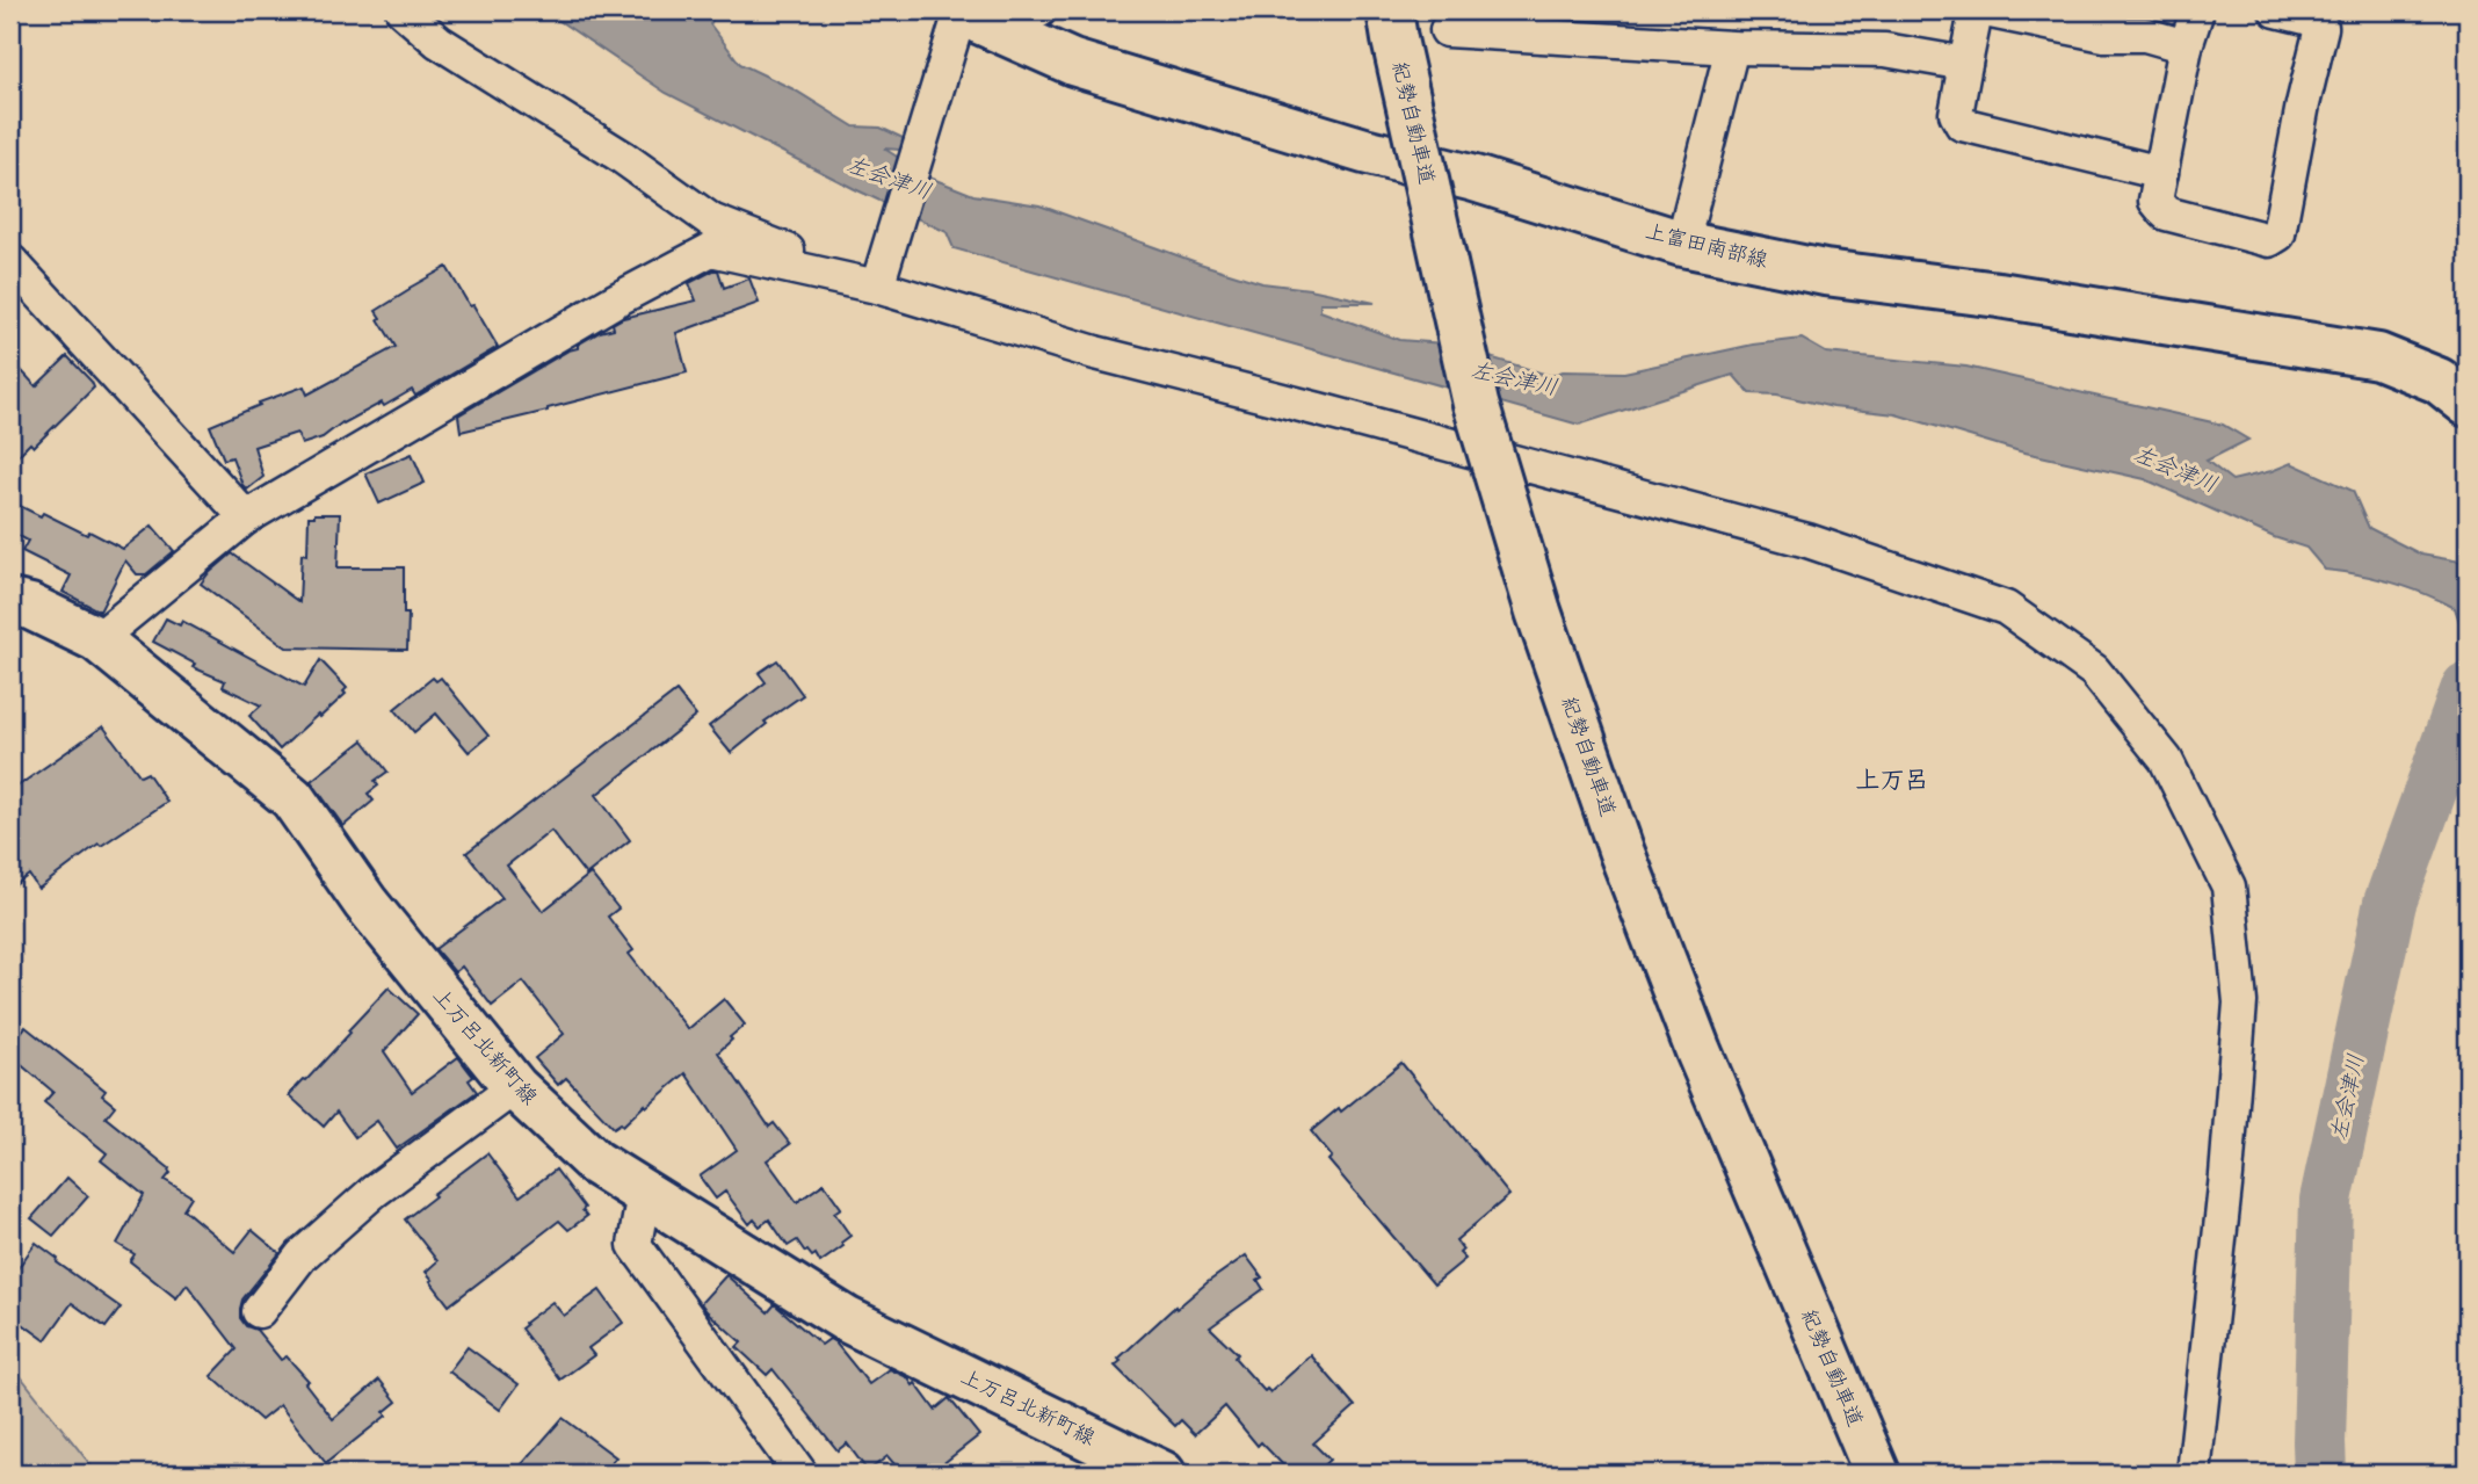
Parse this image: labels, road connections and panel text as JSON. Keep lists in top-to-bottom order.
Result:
{
  "streets": {
    "main road": ["紀勢自動車道", "上富田南部線", "上万呂北新町線"]
  },
  "districts": ["上万呂"],
  "water": ["左会津川"]
}
